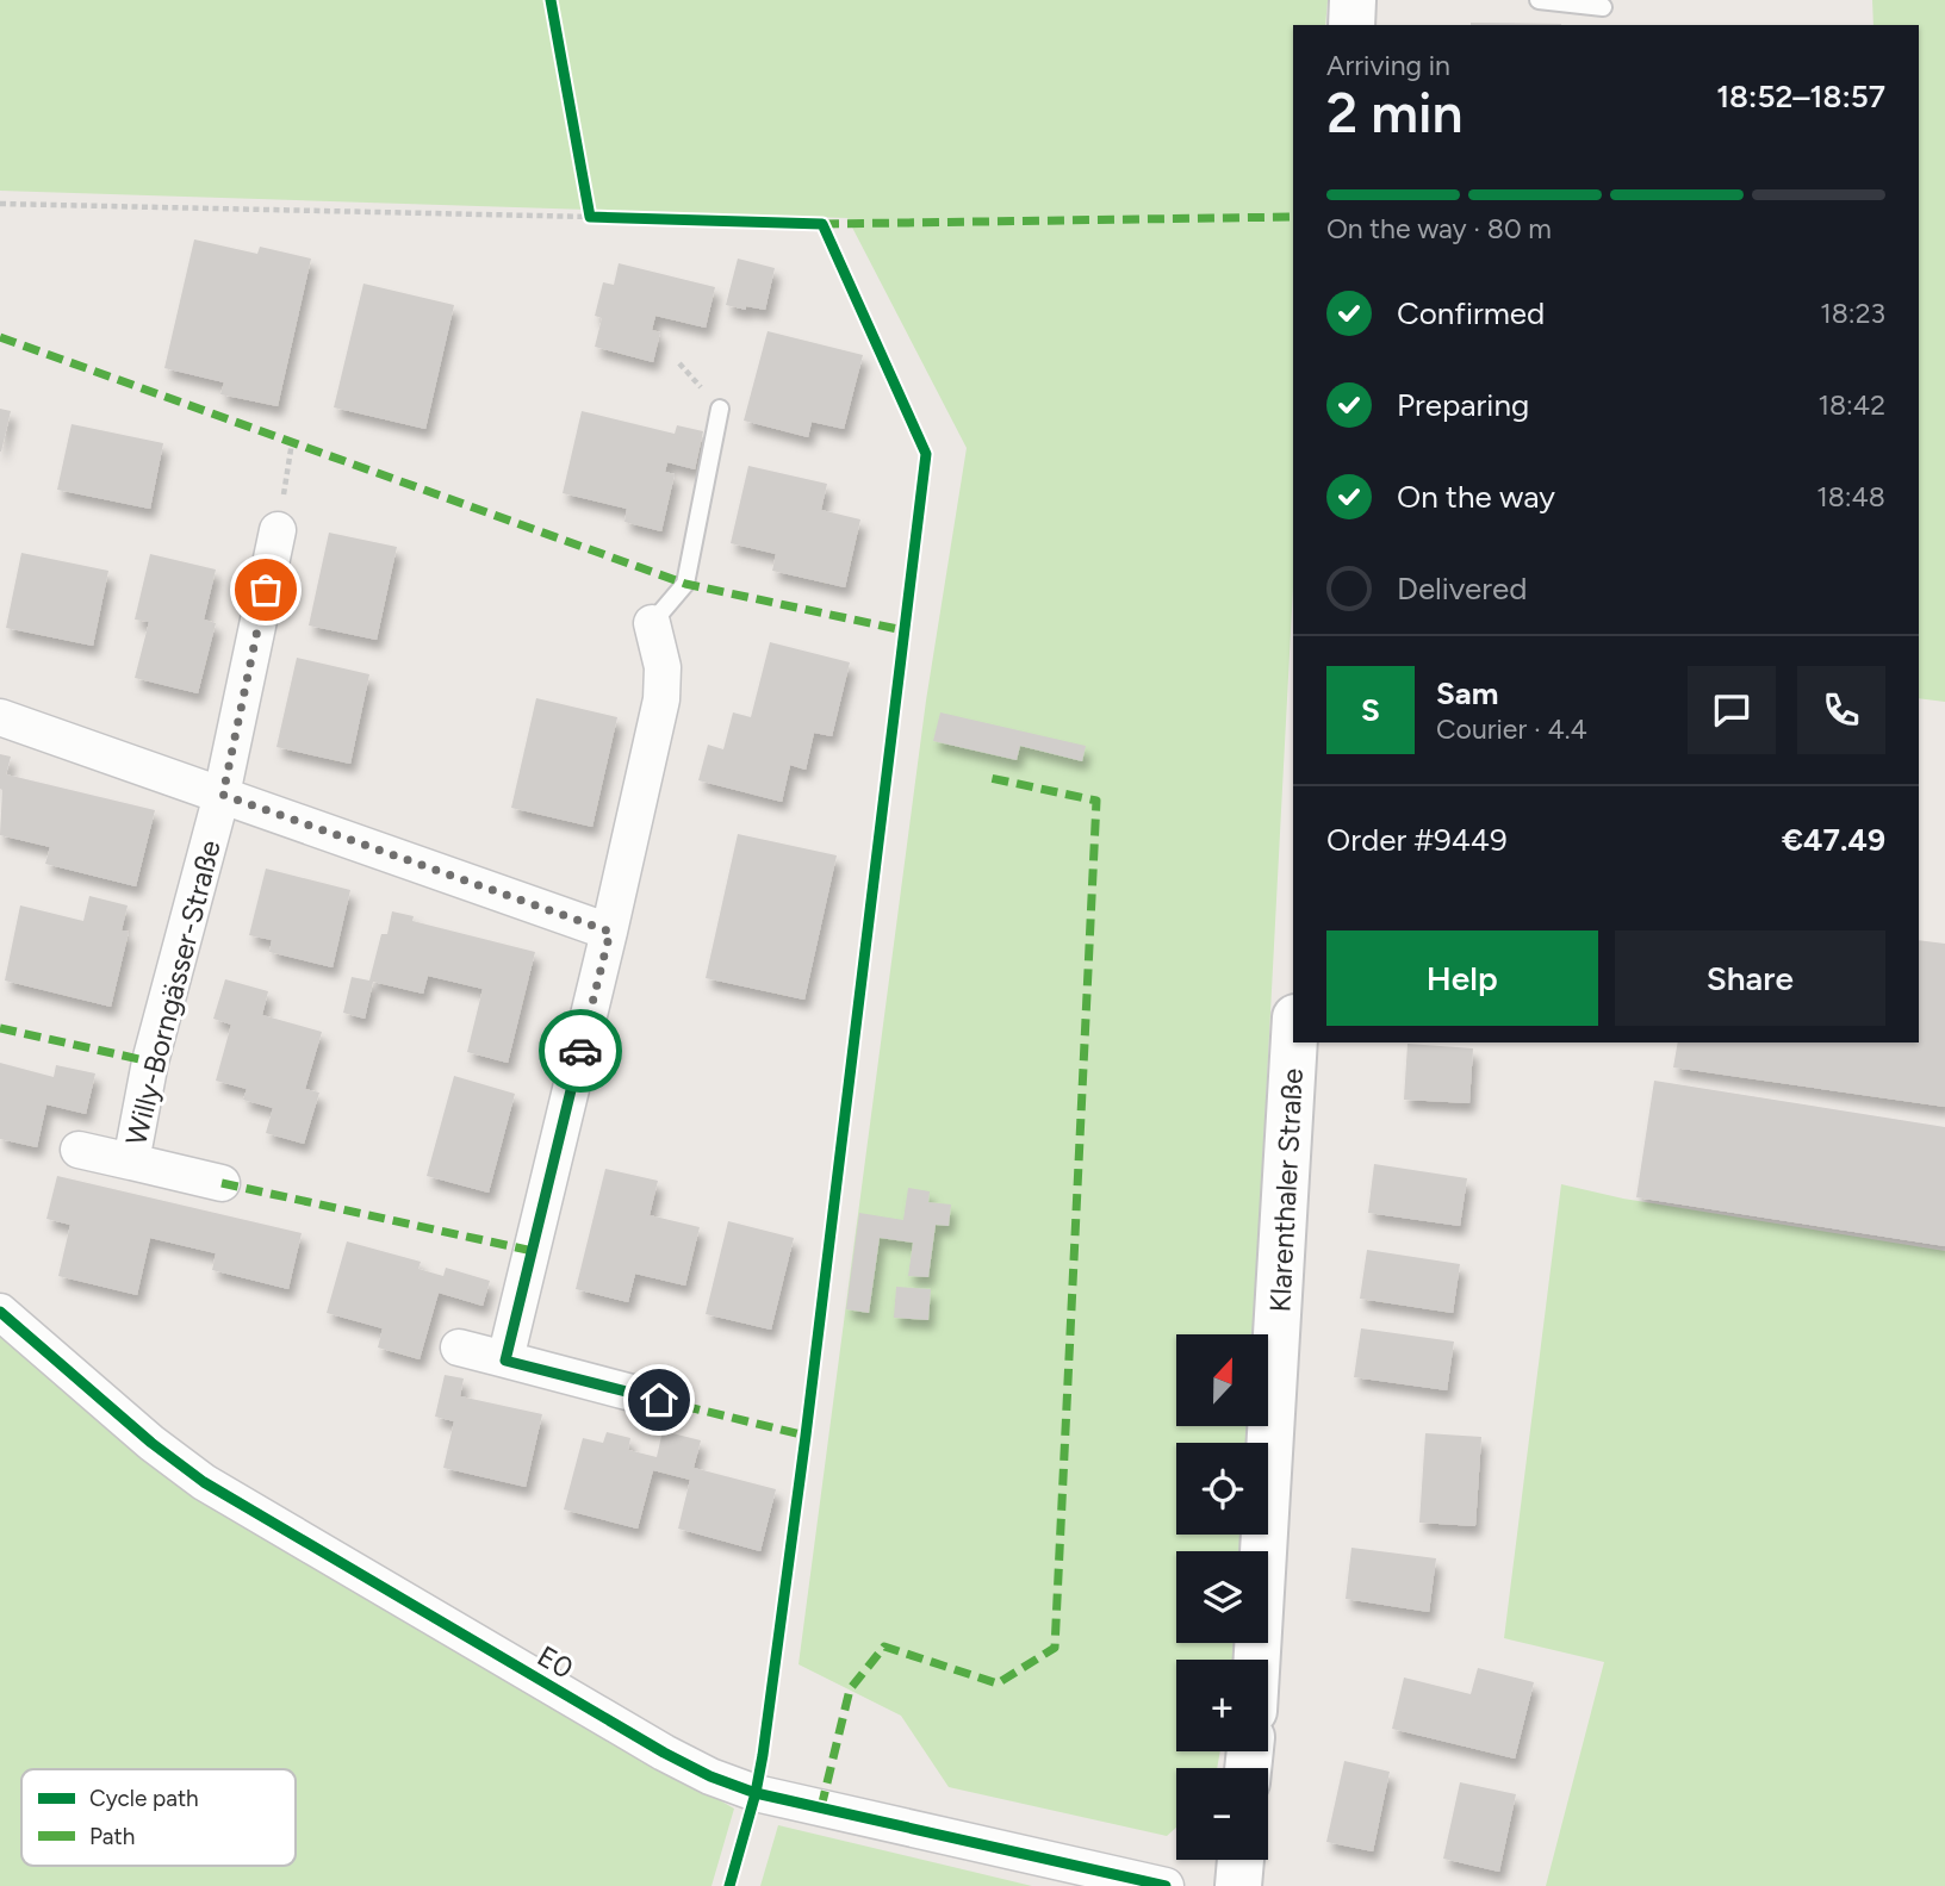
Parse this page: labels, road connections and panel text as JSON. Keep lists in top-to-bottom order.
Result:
{
  "streets": {
    "main road": ["Klarenthaler Straße"],
    "street": ["Willy-Borngässer-Straße", "E0"]
  },
  "legend": ["Cycle path", "Path"],
  "north": "top",
  "page": {
    "heading": ["2 min", "Arriving in", "18:52–18:57"],
    "panel": [
      "Sam",
      "Courier · 4.4",
      "Order #9449",
      "€47.49"
    ],
    "bar": "On the way · 80 m",
    "list": [
      ["Confirmed", "18:23"],
      ["Preparing", "18:42"],
      ["On the way", "18:48"],
      "Delivered"
    ],
    "round": "S",
    "buttons": ["Help", "Share"],
    "map_buttons": ["+", "−"]
  }
}
